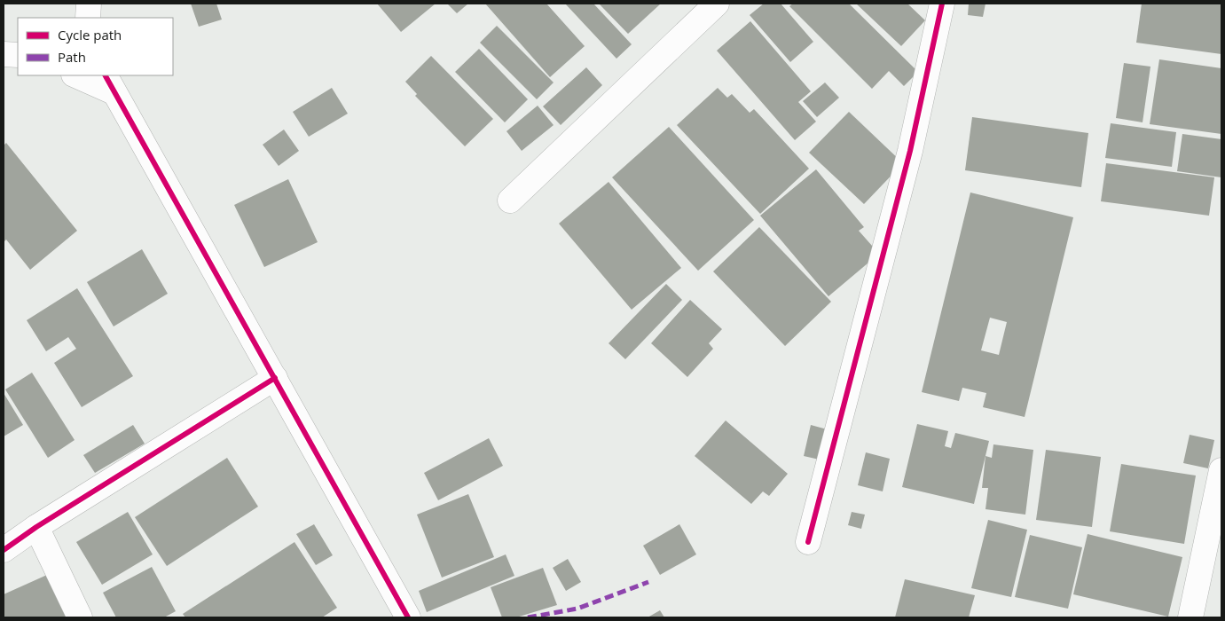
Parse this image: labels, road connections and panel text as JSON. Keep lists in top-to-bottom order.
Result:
{
  "legend": ["Cycle path", "Path"]
}
